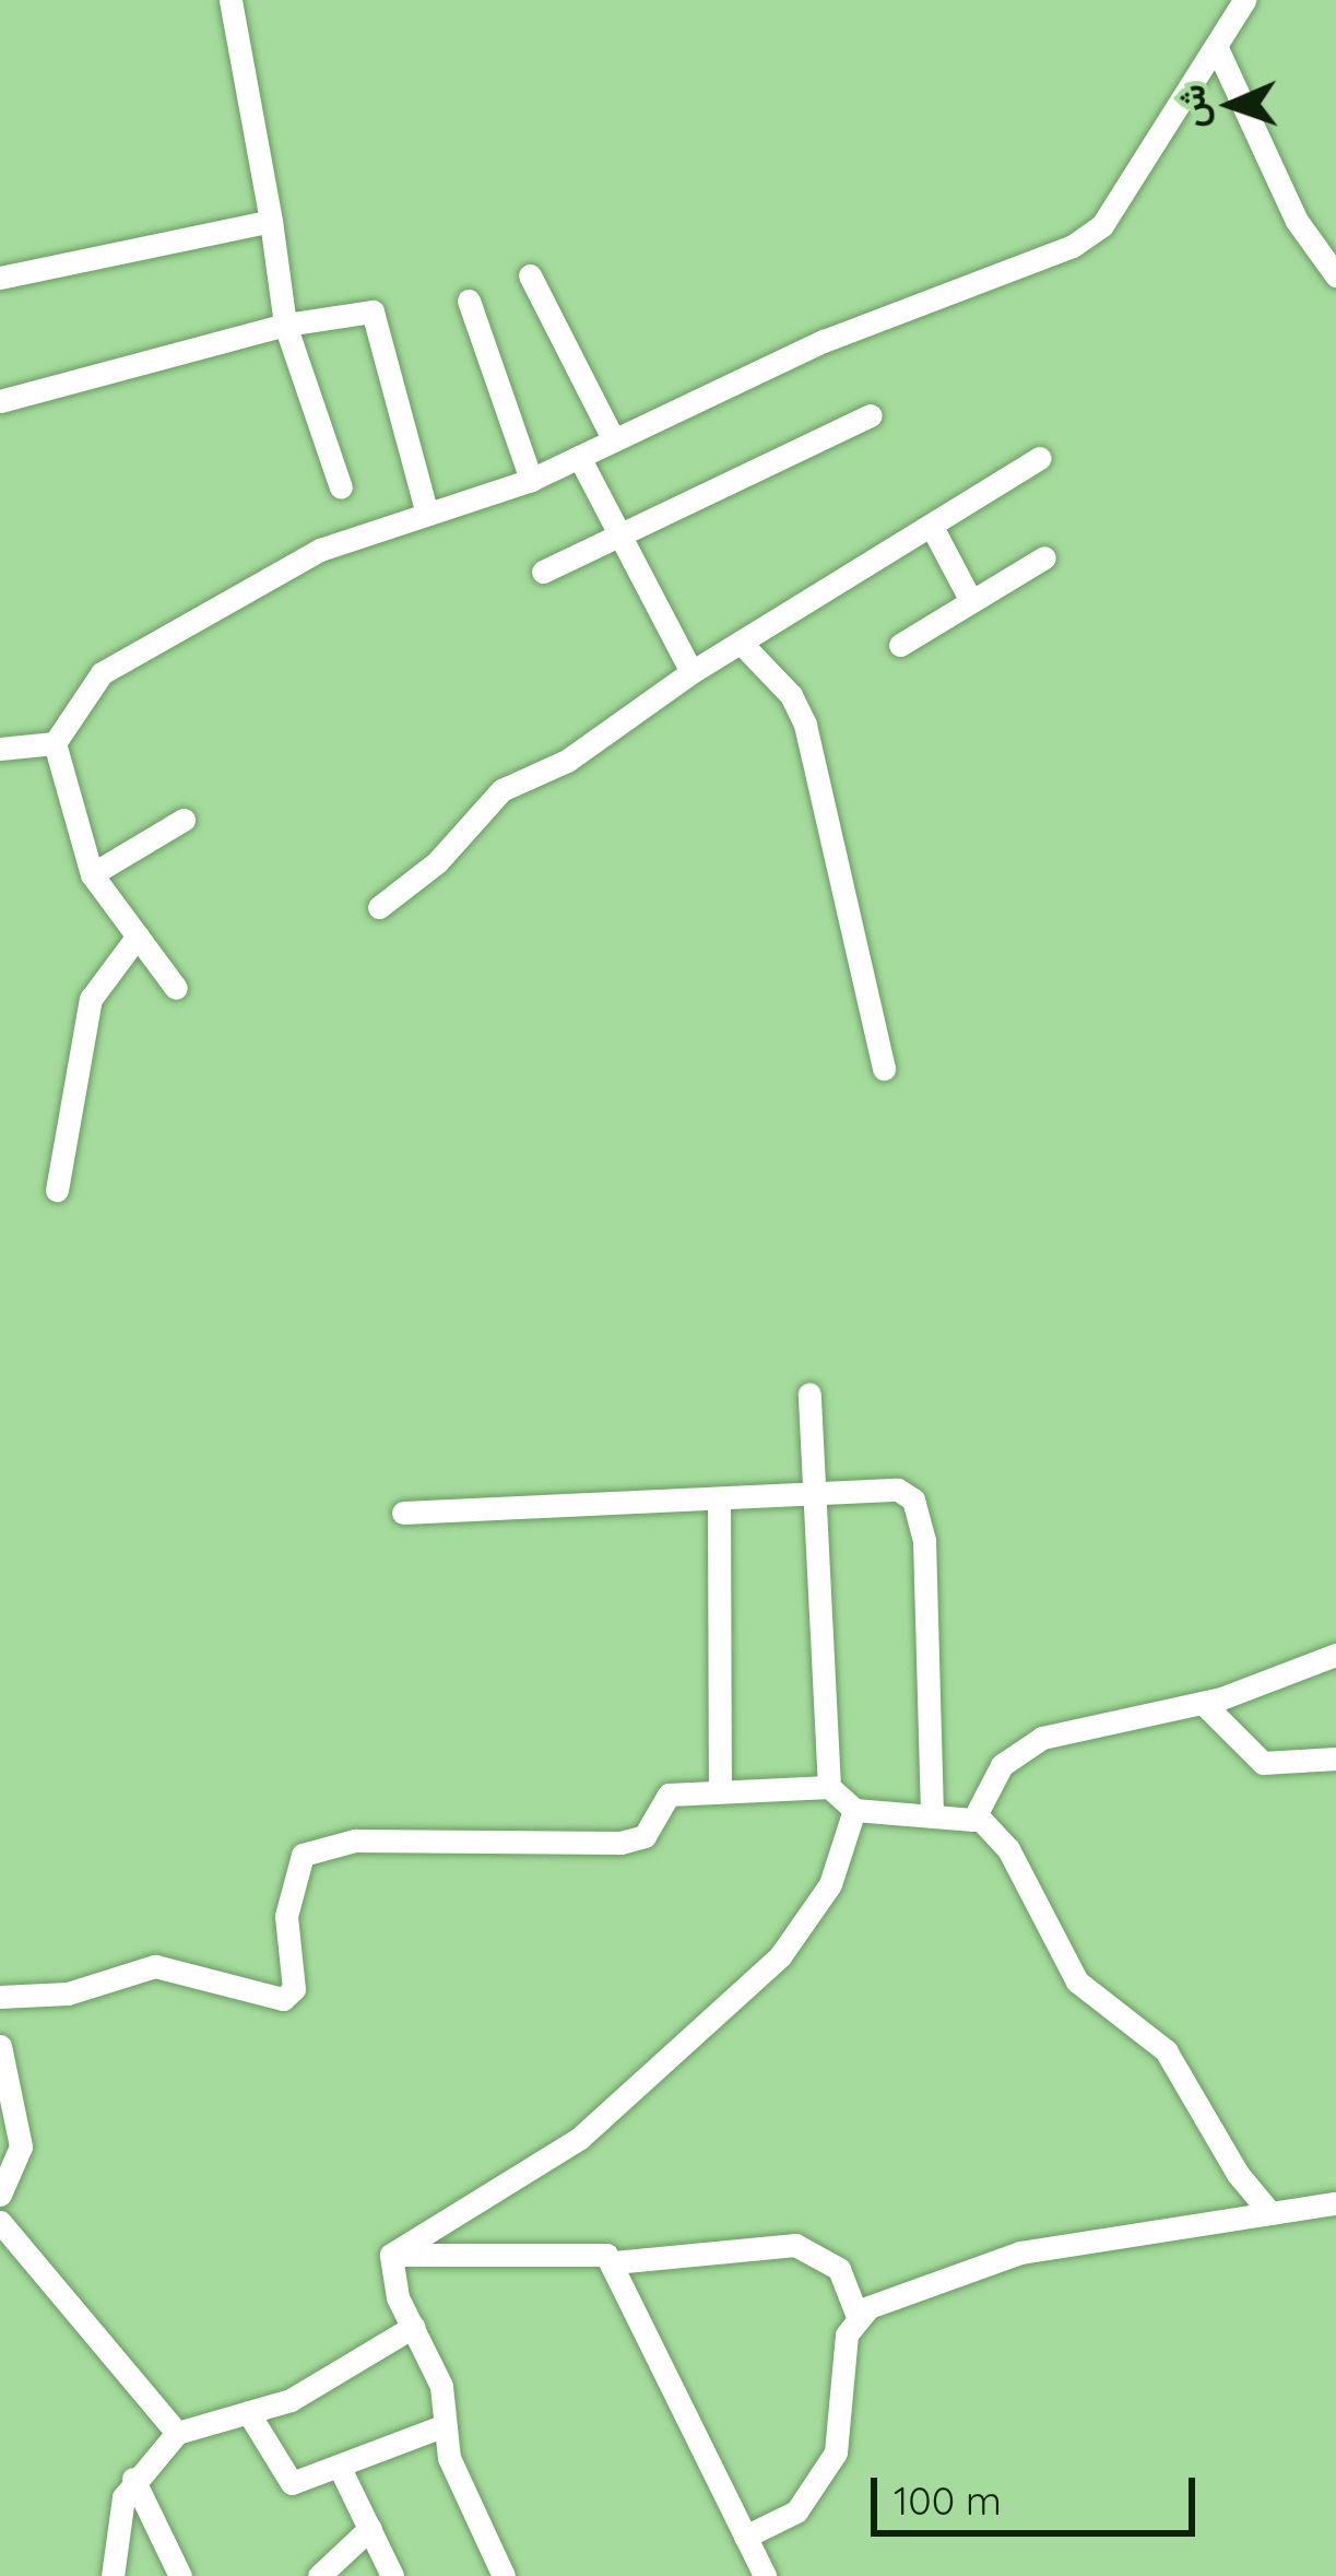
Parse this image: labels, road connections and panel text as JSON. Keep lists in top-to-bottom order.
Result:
{
  "scale_bar": "100 m",
  "north": "left"
}
